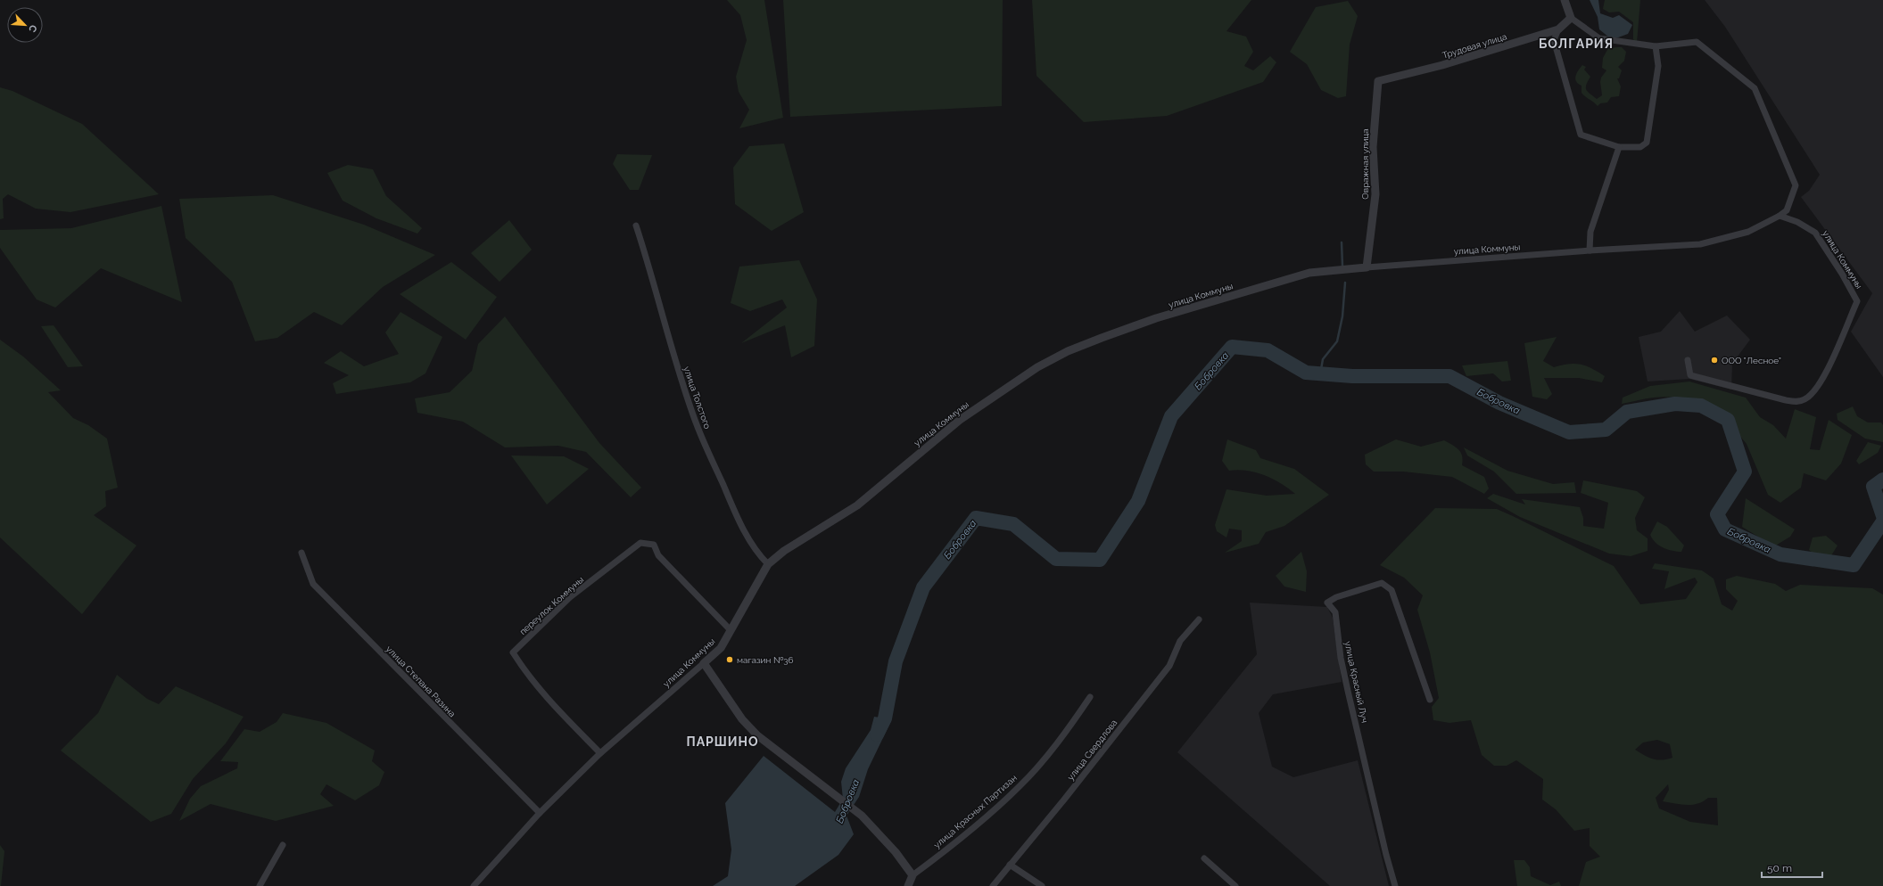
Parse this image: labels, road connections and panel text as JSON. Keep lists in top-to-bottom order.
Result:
{
  "streets": {
    "street": [
      "Трудовая улица",
      "Овражная улица",
      "улица Коммуны",
      "улица Толстого",
      "переулок Коммуны",
      "улица Степана Разина",
      "улица Красный Луч",
      "улица Свердлова",
      "улица Красных Партизан"
    ]
  },
  "crossings": [
    ["Трудовая улица", "Овражная улица"],
    ["Овражная улица", "улица Коммуны"],
    ["улица Коммуны", "улица Толстого"],
    ["улица Коммуны", "переулок Коммуны"],
    ["улица Коммуны", "улица Степана Разина"]
  ],
  "districts": ["БОЛГАРИЯ", "ПАРШИНО"],
  "water": ["Бобровка"],
  "places": ["ООО \"Лесное\"", "магазин №36"],
  "scale_bar": "50 m",
  "north": "bottom right"
}
